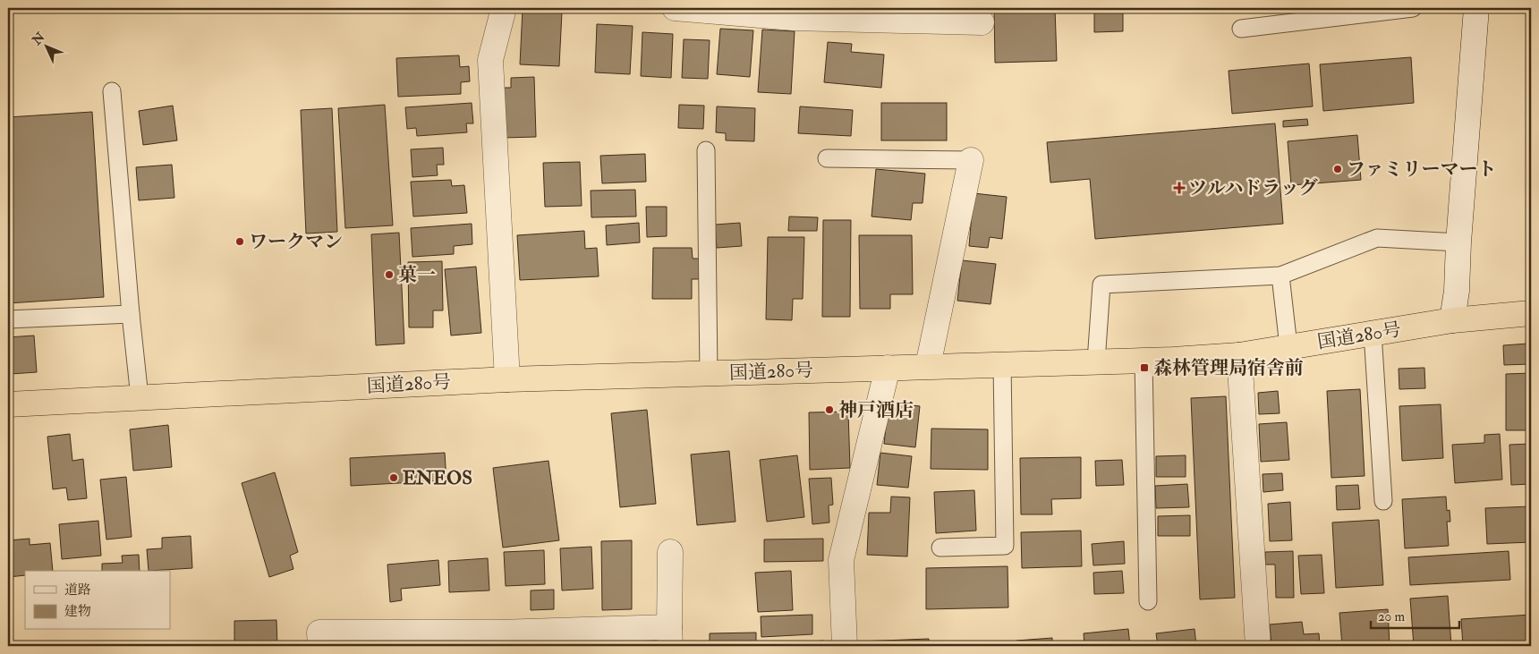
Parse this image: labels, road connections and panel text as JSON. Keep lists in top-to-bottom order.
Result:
{
  "streets": {
    "highway": ["国道280号"]
  },
  "places": {
    "other": [
      "ファミリーマート",
      "ワークマン",
      "菓一",
      "神戸酒店",
      "ENEOS"
    ],
    "health": ["ツルハドラッグ"],
    "transit": ["森林管理局宿舎前"]
  },
  "legend": ["道路", "建物"],
  "scale_bar": "20 m",
  "north": "top left"
}
